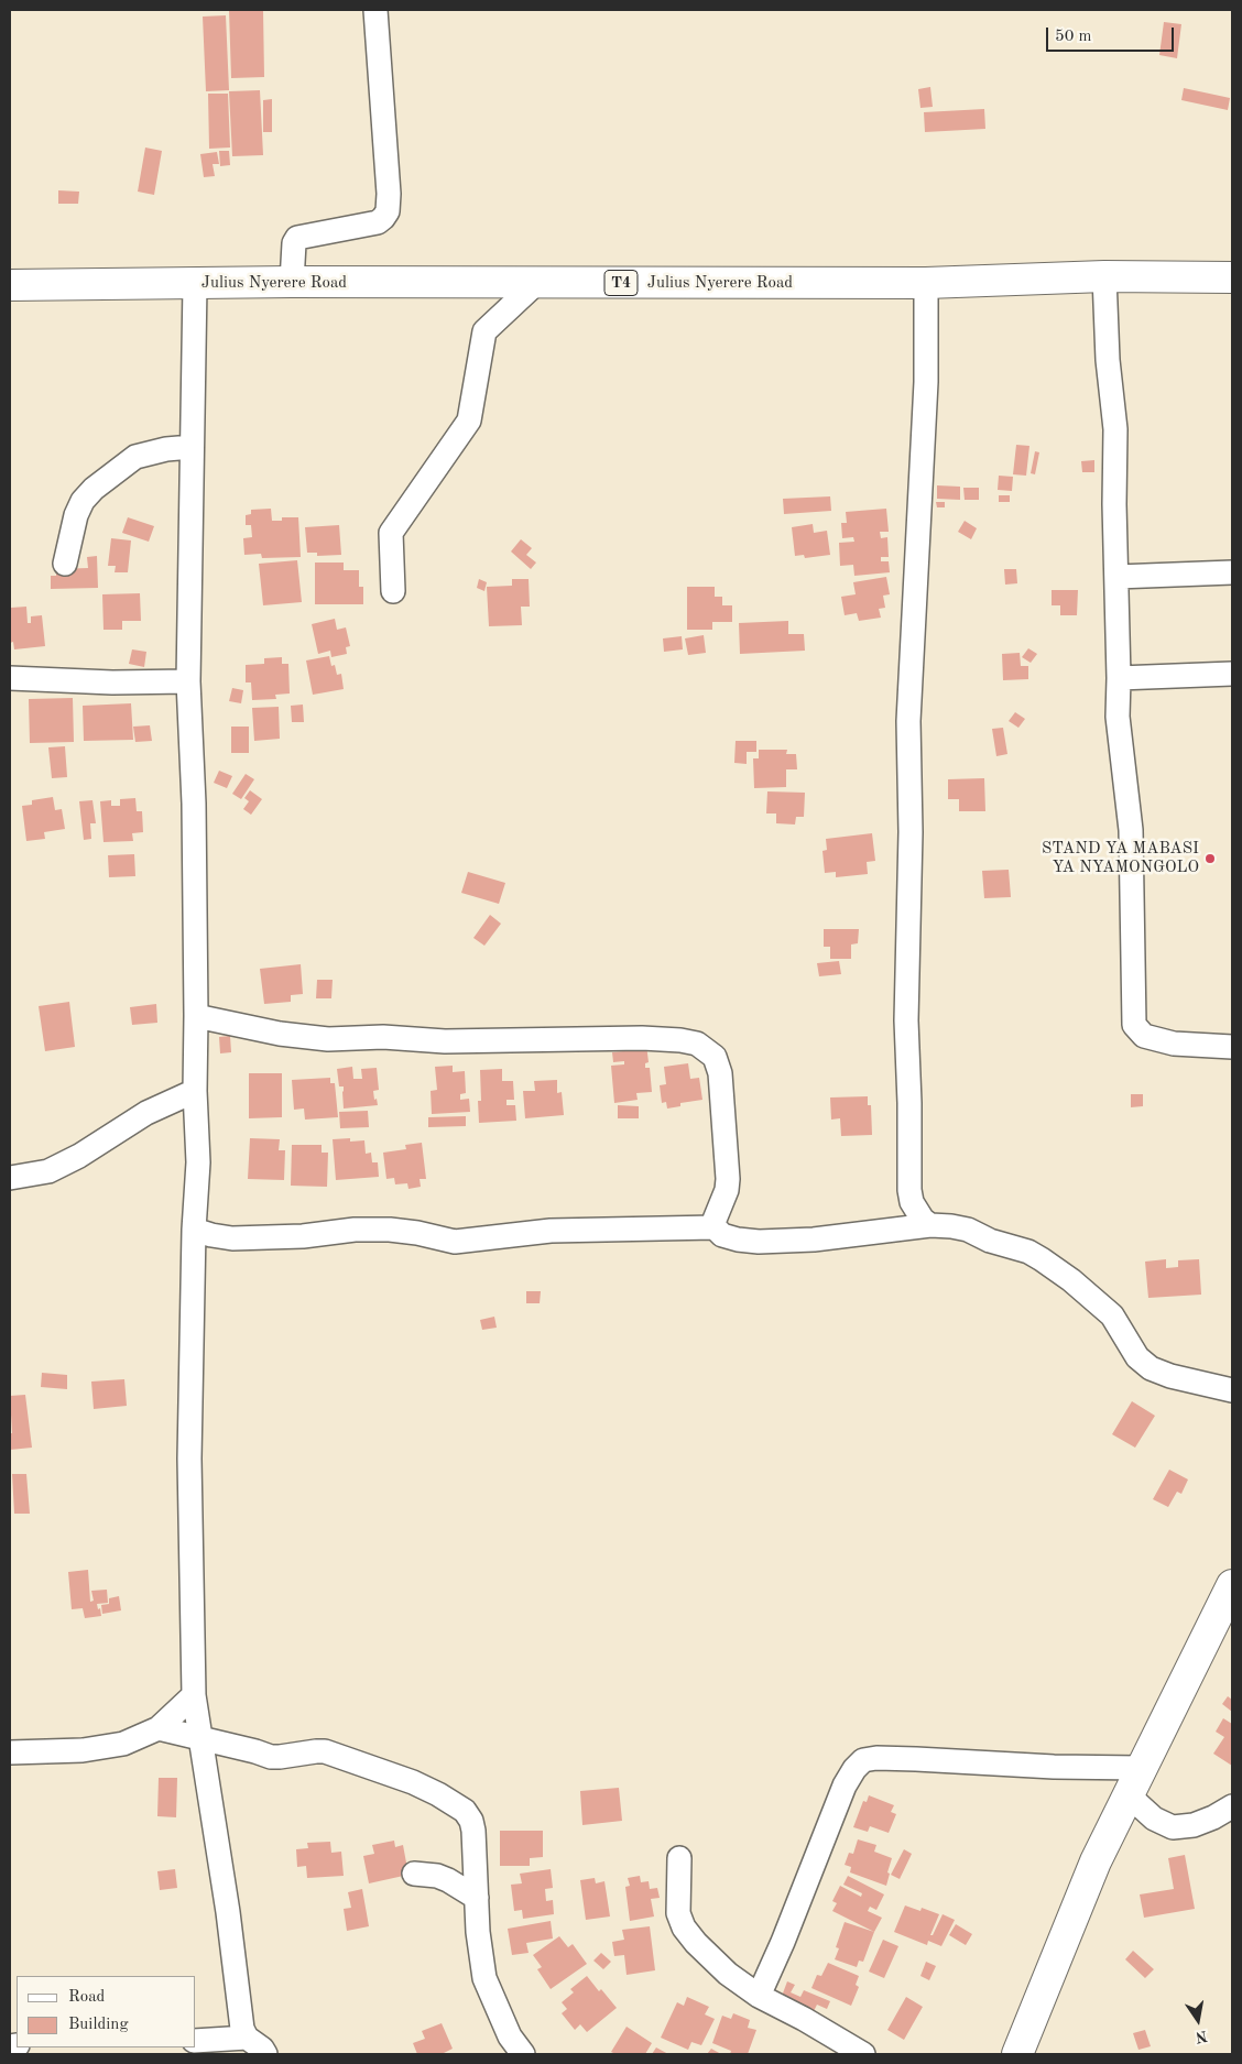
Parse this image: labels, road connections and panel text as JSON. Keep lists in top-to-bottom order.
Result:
{
  "streets": {
    "main road": ["Julius Nyerere Road", "T4"]
  },
  "places": ["STAND YA MABASI YA NYAMONGOLO"],
  "legend": ["Road", "Building"],
  "scale_bar": "50 m",
  "north": "bottom"
}
